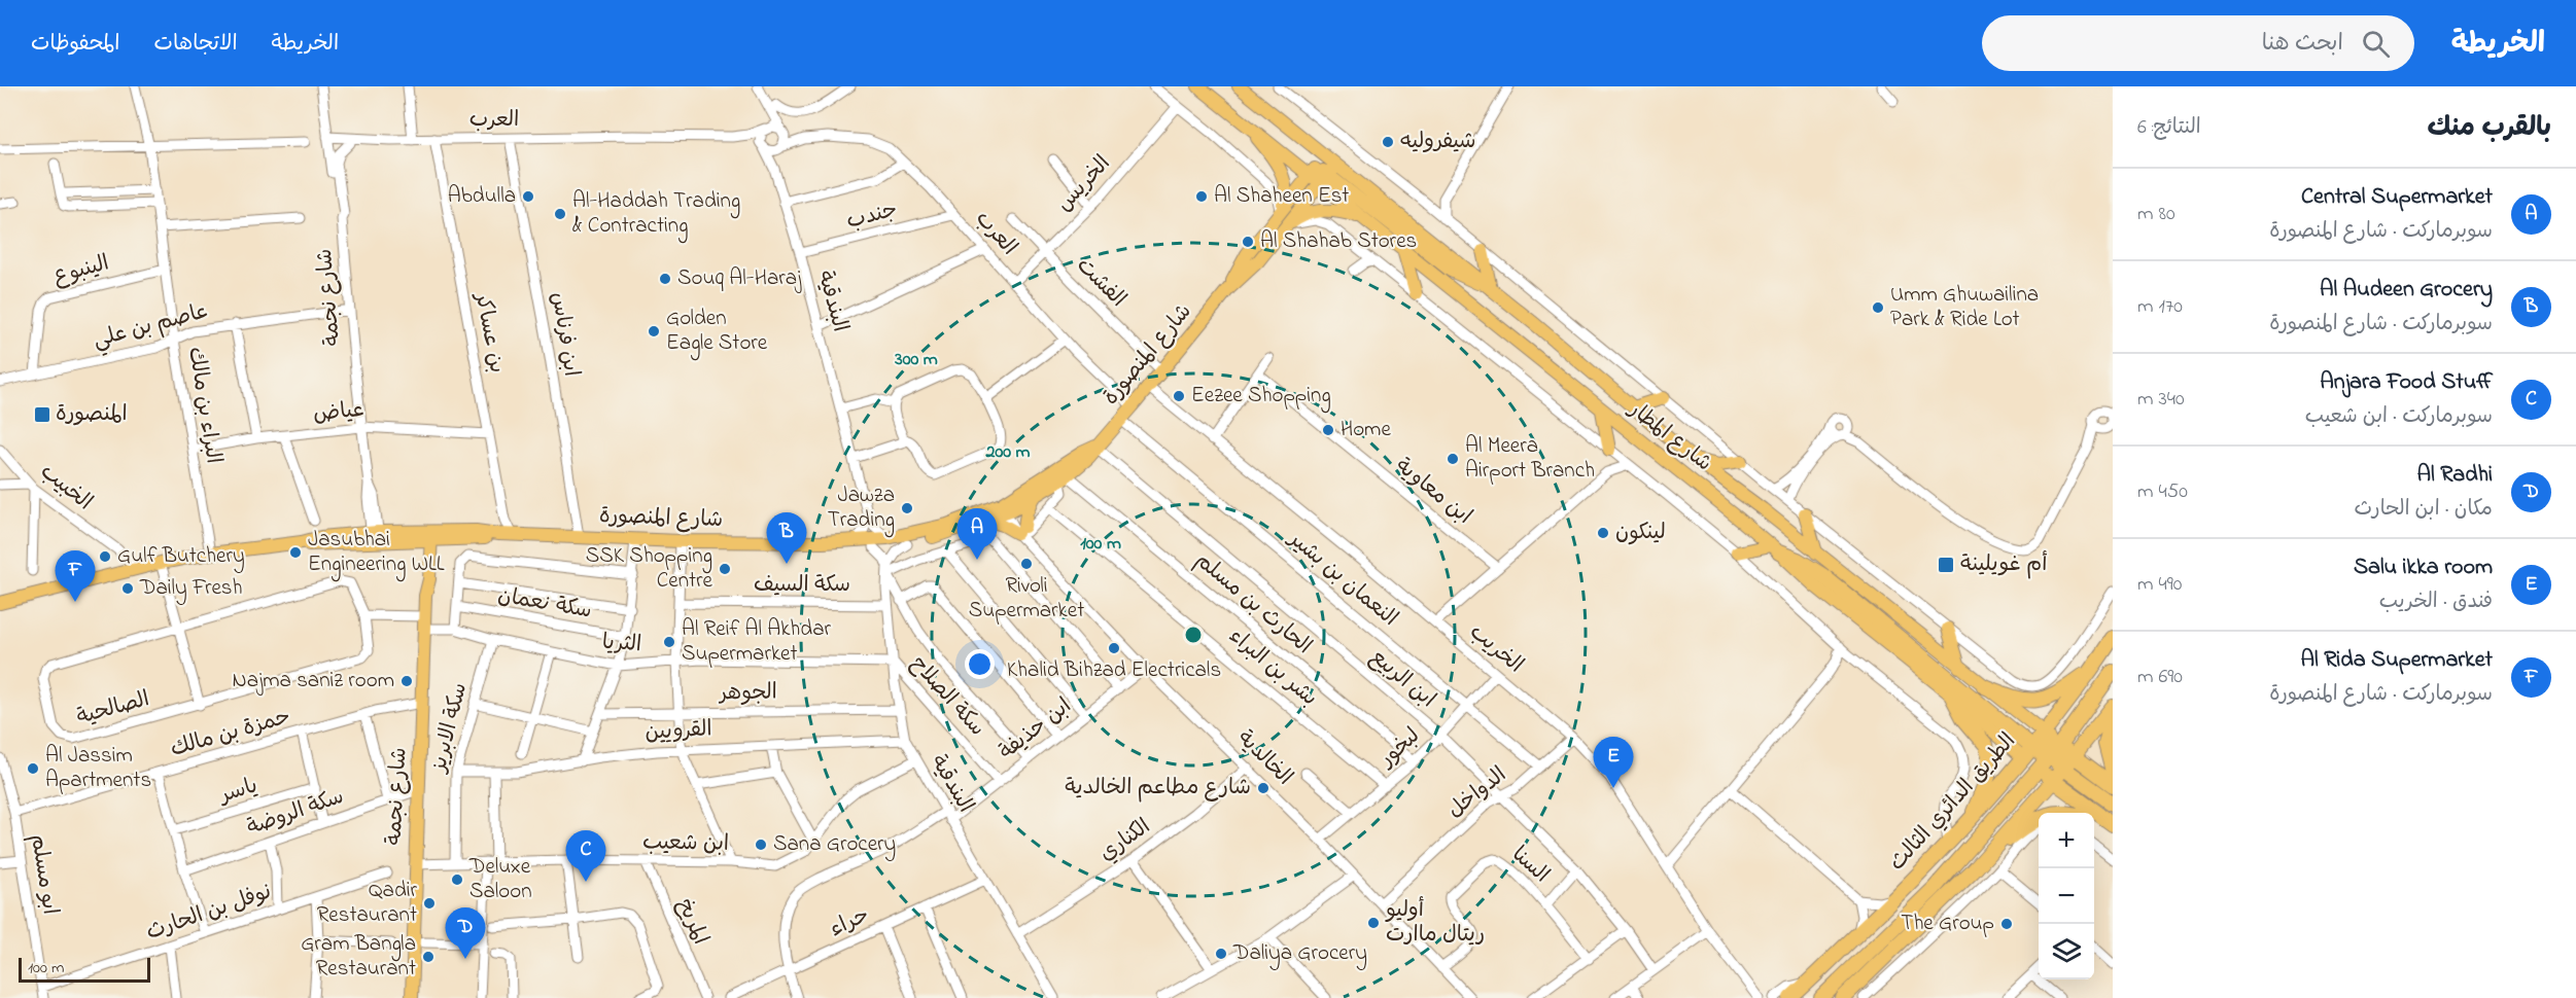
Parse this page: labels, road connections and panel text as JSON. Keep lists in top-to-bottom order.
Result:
{
  "streets": {
    "highway": ["شارع المطار", "الطريق الدائري الثالث"],
    "main road": ["شارع نجمة", "شارع المنصورة"],
    "street": [
      "العرب",
      "الخريس",
      "جندب",
      "الينبوع",
      "الفشت",
      "البندقية",
      "عاصم بن علي",
      "بن عساكر",
      "ابن فرناس",
      "البراء بن مالك",
      "عياض",
      "الخبيب",
      "ابن معاوية",
      "النعمان بن بشير",
      "سكة السيف",
      "سكة نعمان",
      "الحارث بن مسلم",
      "الثريا",
      "الخريب",
      "بشر بن البراء",
      "ابن الربيع",
      "الجوهر",
      "سكة الصلاح",
      "الصالحية",
      "سكة الابريز",
      "ابن حذيفة",
      "القرويين",
      "حمزة بن مالك",
      "لبخور",
      "الخالدية",
      "ياسر",
      "الدواخل",
      "سكة الروضة",
      "الكناري",
      "ابن شعيب",
      "السنا",
      "ابو مسلم",
      "نوفل بن الحارث",
      "المريخ",
      "حراء"
    ]
  },
  "crossings": [
    ["العرب", "الخريس"],
    ["العرب", "جندب"],
    ["العرب", "شارع نجمة"],
    ["العرب", "البندقية"],
    ["العرب", "بن عساكر"],
    ["العرب", "ابن فرناس"],
    ["العرب", "شارع المنصورة"],
    ["الخريس", "الفشت"],
    ["جندب", "البندقية"],
    ["الينبوع", "عاصم بن علي"],
    ["الينبوع", "البراء بن مالك"],
    ["الفشت", "شارع المنصورة"],
    ["شارع نجمة", "عاصم بن علي"],
    ["شارع نجمة", "شارع المنصورة"],
    ["شارع نجمة", "عياض"],
    ["شارع نجمة", "الثريا"],
    ["شارع نجمة", "حمزة بن مالك"],
    ["شارع نجمة", "سكة الروضة"],
    ["شارع نجمة", "ابن شعيب"],
    ["البندقية", "شارع المنصورة"],
    ["البندقية", "سكة السيف"],
    ["البندقية", "الثريا"],
    ["البندقية", "الجوهر"],
    ["البندقية", "سكة الصلاح"],
    ["البندقية", "ابن حذيفة"],
    ["البندقية", "القرويين"],
    ["البندقية", "الكناري"],
    ["البندقية", "ابن شعيب"],
    ["البندقية", "حراء"],
    ["عاصم بن علي", "البراء بن مالك"],
    ["بن عساكر", "شارع المنصورة"],
    ["بن عساكر", "عياض"],
    ["ابن فرناس", "شارع المنصورة"],
    ["شارع المنصورة", "البراء بن مالك"],
    ["شارع المنصورة", "شارع المطار"],
    ["شارع المنصورة", "الخبيب"],
    ["شارع المنصورة", "النعمان بن بشير"],
    ["شارع المنصورة", "الحارث بن مسلم"],
    ["شارع المنصورة", "الخريب"],
    ["شارع المنصورة", "ابن الربيع"],
    ["شارع المنصورة", "الخالدية"],
    ["البراء بن مالك", "عياض"],
    ["شارع المطار", "الطريق الدائري الثالث"],
    ["النعمان بن بشير", "لبخور"],
    ["النعمان بن بشير", "الدواخل"],
    ["الحارث بن مسلم", "لبخور"],
    ["الثريا", "سكة الصلاح"],
    ["الثريا", "سكة الابريز"],
    ["الخريب", "لبخور"],
    ["الخريب", "الدواخل"],
    ["بشر بن البراء", "لبخور"],
    ["ابن الربيع", "لبخور"],
    ["ابن الربيع", "الدواخل"],
    ["ابن الربيع", "السنا"],
    ["سكة الصلاح", "ابن حذيفة"],
    ["سكة الابريز", "القرويين"],
    ["سكة الابريز", "ابن شعيب"],
    ["ابن حذيفة", "الخالدية"],
    ["ابن حذيفة", "حراء"],
    ["حمزة بن مالك", "ابو مسلم"],
    ["لبخور", "الخالدية"],
    ["الخالدية", "الدواخل"],
    ["الخالدية", "الكناري"],
    ["الخالدية", "السنا"],
    ["ابن شعيب", "المريخ"],
    ["ابو مسلم", "نوفل بن الحارث"]
  ],
  "places": {
    "other": [
      "شيفروليه",
      "Abdulla",
      "Al Shaheen Est",
      "Al-Haddah Trading & Contracting",
      "Al Shahab Stores",
      "Souq Al-Haraj",
      "Umm Ghuwailina Park & Ride Lot",
      "Golden Eagle Store",
      "Eezee Shopping",
      "Home",
      "Al Meera Airport Branch",
      "Jawza Trading",
      "لينكون",
      "Jasubhai Engineering WLL",
      "Gulf Butchery",
      "Rivoli Supermarket",
      "SSK Shopping Centre",
      "Daily Fresh",
      "Al Reif Al Akhdar Supermarket",
      "Khalid Bihzad Electricals",
      "Najma saniz room",
      "Al Jassim Apartments",
      "شارع مطاعم الخالدية",
      "Sana Grocery",
      "Deluxe Saloon",
      "Qadir Restaurant",
      "أوليو ريتال ماارت",
      "The Group",
      "Daliya Grocery",
      "Gram Bangla Restaurant"
    ],
    "transit": ["المنصورة", "أم غويلينة"]
  },
  "scale_bar": "100 m",
  "page": {
    "header": "الخريطة",
    "search": "ابحث هنا",
    "nav": ["الخريطة", "الاتجاهات", "المحفوظات"],
    "heading": ["بالقرب منك", "النتائج: 6"],
    "list": [
      {
        "mark": "A",
        "name": "Central Supermarket",
        "note": "سوبرماركت · شارع المنصورة",
        "value": "80 m"
      },
      {
        "mark": "B",
        "name": "Al Audeen Grocery",
        "note": "سوبرماركت · شارع المنصورة",
        "value": "170 m"
      },
      {
        "mark": "C",
        "name": "Anjara Food Stuff",
        "note": "سوبرماركت · ابن شعيب",
        "value": "340 m"
      },
      {
        "mark": "D",
        "name": "Al Radhi",
        "note": "مكان · ابن الحارث",
        "value": "450 m"
      },
      {
        "mark": "E",
        "name": "Salu ikka room",
        "note": "فندق · الخريب",
        "value": "490 m"
      },
      {
        "mark": "F",
        "name": "Al Rida Supermarket",
        "note": "سوبرماركت · شارع المنصورة",
        "value": "690 m"
      }
    ],
    "pins": [
      "A",
      "B",
      "F",
      "E",
      "C",
      "D"
    ],
    "map_buttons": ["+", "−"],
    "scale": "100 m"
  },
  "rings": ["300 m", "200 m", "100 m"]
}
